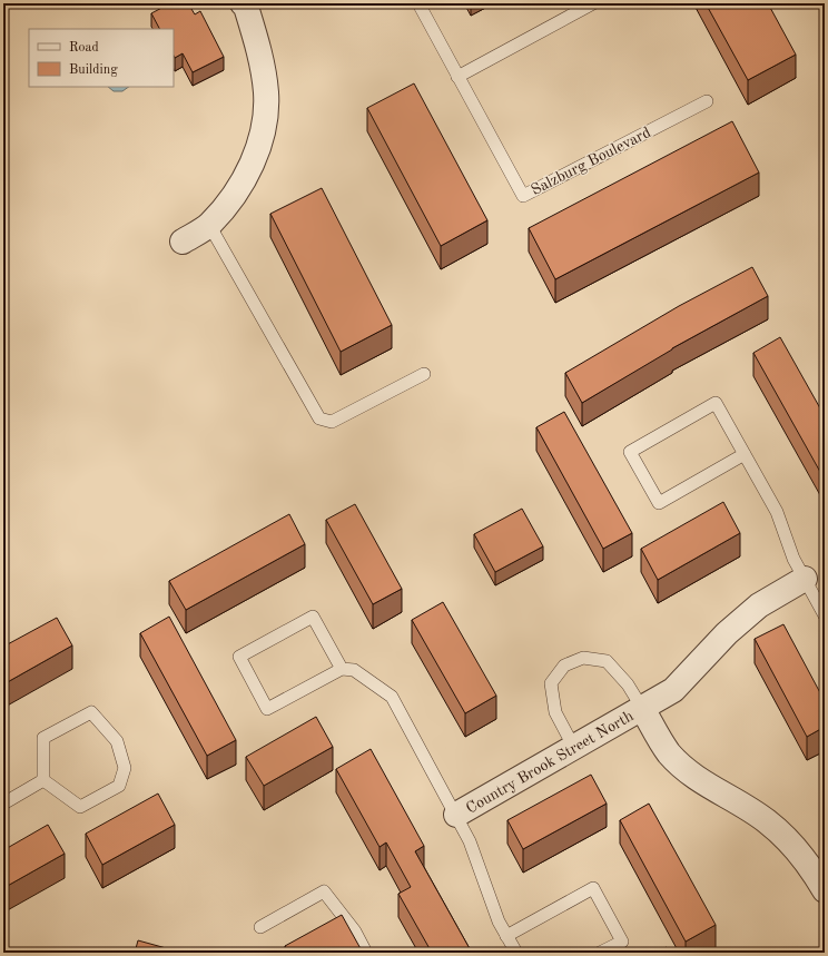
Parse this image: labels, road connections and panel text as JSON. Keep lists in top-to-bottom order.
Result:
{
  "streets": {
    "street": ["Country Brook Street North"],
    "lane": ["Salzburg Boulevard"]
  },
  "legend": ["Road", "Building"]
}
